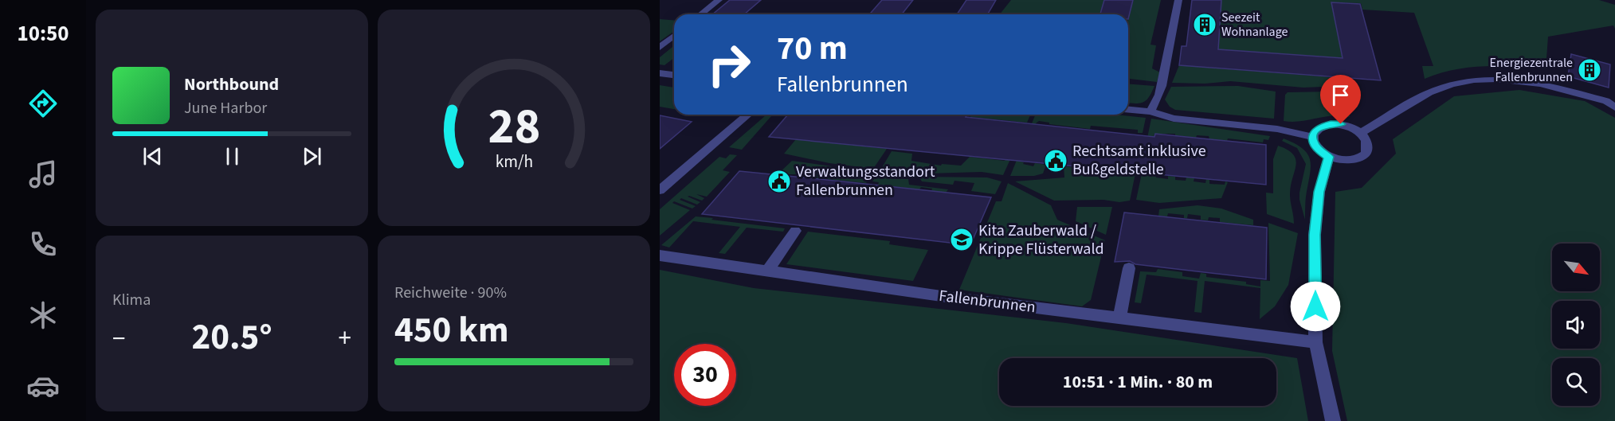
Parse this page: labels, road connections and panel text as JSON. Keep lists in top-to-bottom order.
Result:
{
  "streets": {
    "street": ["Fallenbrunnen"]
  },
  "places": {
    "building": ["Seezeit Wohnanlage", "Energiezentrale Fallenbrunnen"],
    "public building": ["Rechtsamt inklusive Bußgeldstelle", "Verwaltungsstandort Fallenbrunnen"],
    "school or university": ["Kita Zauberwald / Krippe Flüsterwald"]
  },
  "north": "bottom right",
  "page": {
    "tabs": "10:50",
    "turn": ["70 m", "Fallenbrunnen"],
    "song": ["Northbound", "June Harbor"],
    "tile": [
      "Klima",
      ["Reichweite · 90%", "450 km"]
    ],
    "heat": ["−", "20.5°", "+"],
    "limit": "30",
    "trip": "10:51 · 1 Min. · 80 m",
    "gauge": ["28", "km/h"]
  }
}
